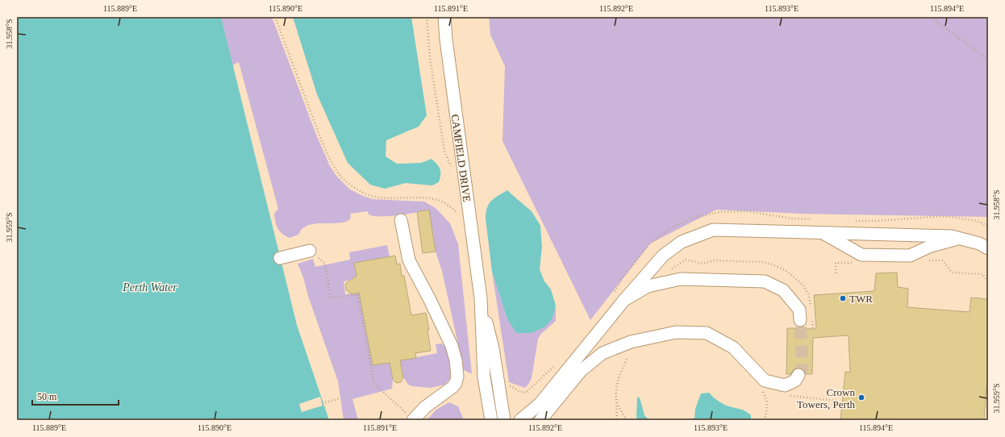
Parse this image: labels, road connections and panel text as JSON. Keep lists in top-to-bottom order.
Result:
{
  "streets": {
    "street": ["CAMFIELD DRIVE"]
  },
  "water": ["Perth Water"],
  "places": ["TWR", "Crown Towers, Perth"],
  "scale_bar": "50 m",
  "coordinates": [
    "115.889°E",
    "115.890°E",
    "115.891°E",
    "115.892°E",
    "115.893°E",
    "115.894°E",
    "31.958°S",
    "31.959°S"
  ]
}
